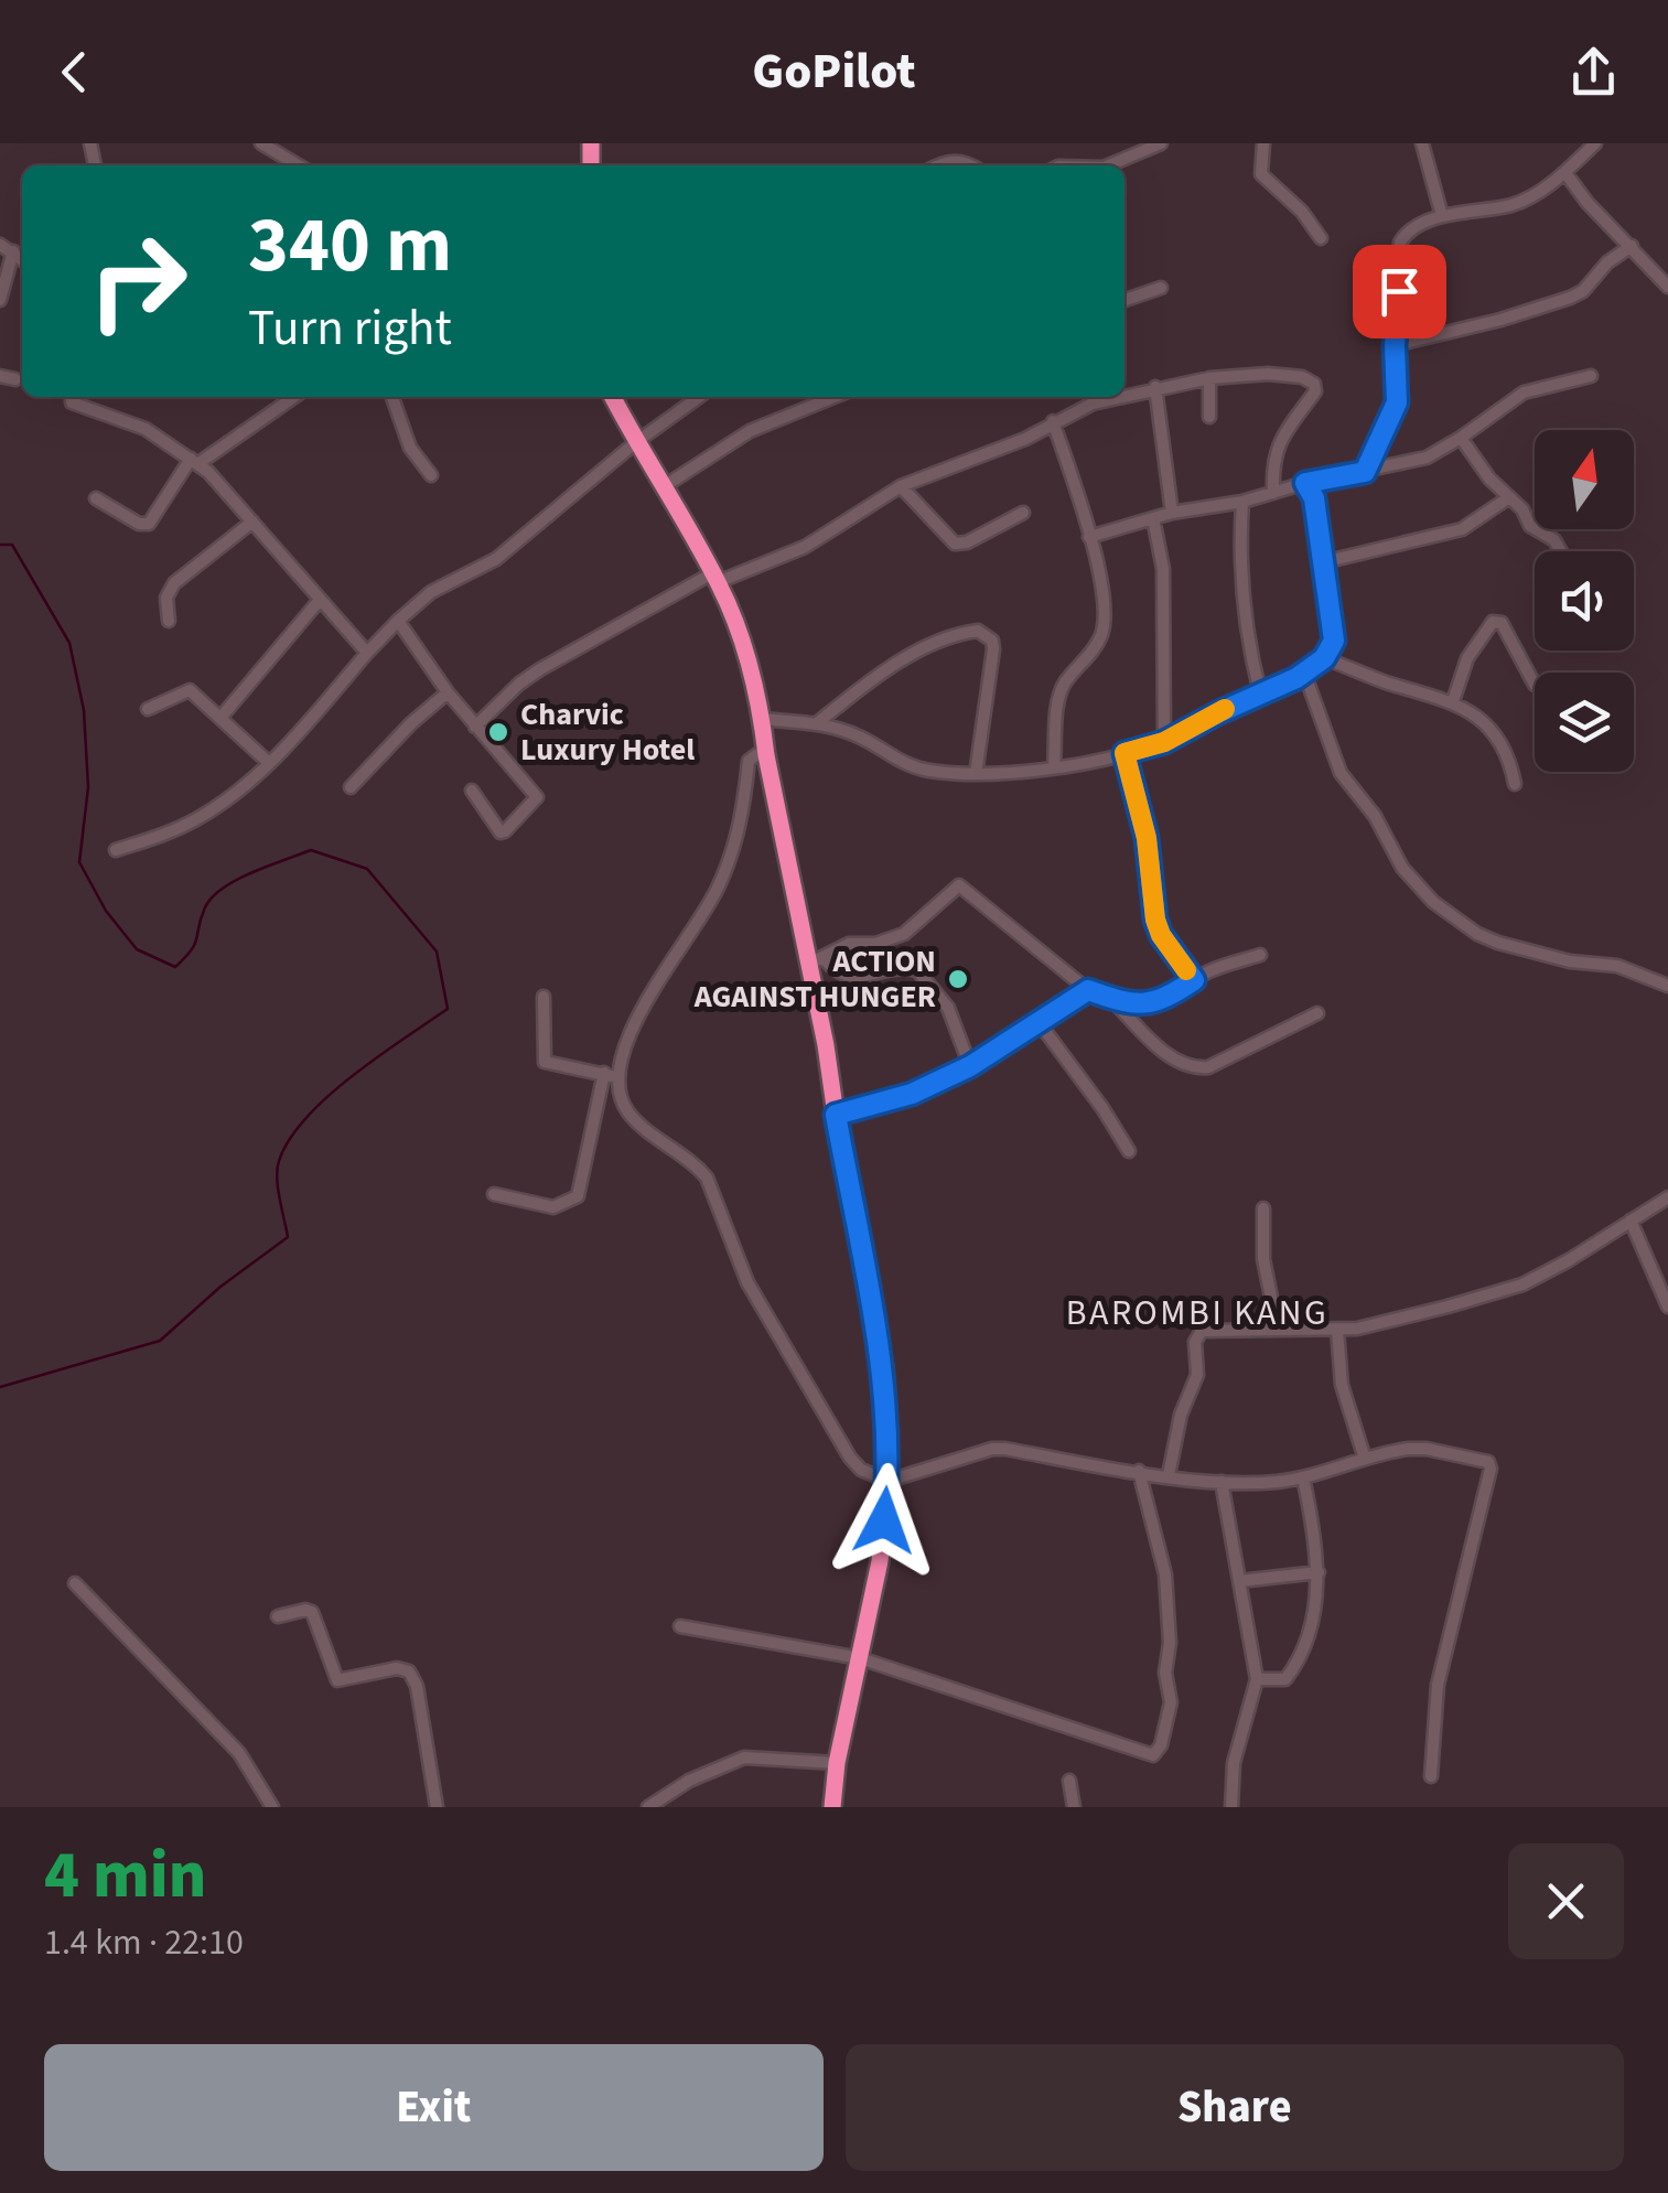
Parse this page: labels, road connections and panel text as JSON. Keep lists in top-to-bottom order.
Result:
{
  "districts": ["BAROMBI KANG"],
  "places": ["Charvic Luxury Hotel", "ACTION AGAINST HUNGER"],
  "north": "top",
  "page": {
    "header": "GoPilot",
    "turn": ["340 m", "Turn right"],
    "heading": ["4 min", "1.4 km · 22:10"],
    "buttons": ["Exit", "Share"]
  }
}
